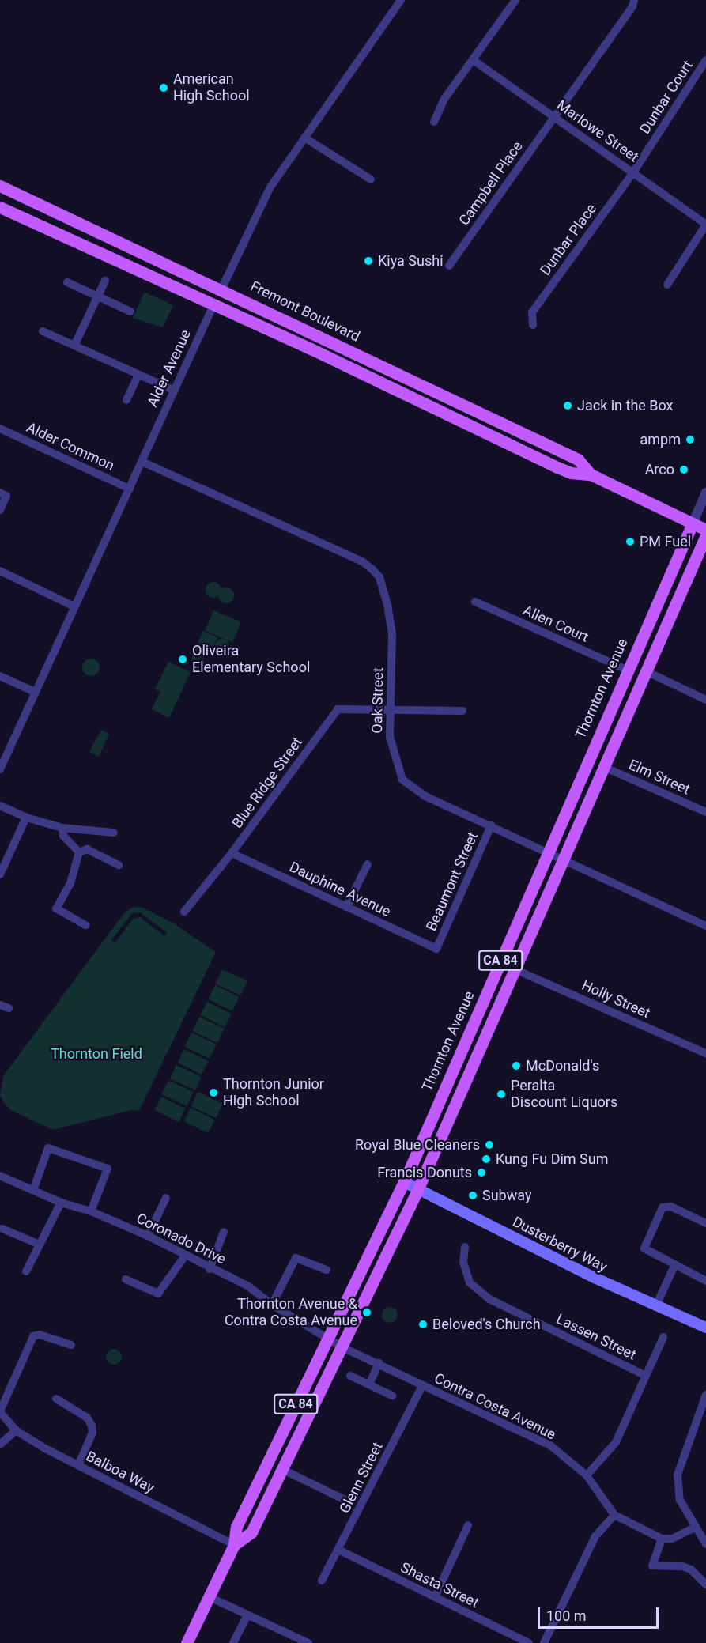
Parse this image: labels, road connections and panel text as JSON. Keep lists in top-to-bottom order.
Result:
{
  "streets": {
    "main road": [
      "Fremont Boulevard",
      "Thornton Avenue",
      "CA 84",
      "Dusterberry Way"
    ],
    "street": [
      "Dunbar Court",
      "Marlowe Street",
      "Campbell Place",
      "Dunbar Place",
      "Alder Avenue",
      "Alder Common",
      "Allen Court",
      "Oak Street",
      "Elm Street",
      "Blue Ridge Street",
      "Beaumont Street",
      "Dauphine Avenue",
      "Holly Street",
      "Coronado Drive",
      "Lassen Street",
      "Contra Costa Avenue",
      "Balboa Way",
      "Glenn Street",
      "Shasta Street"
    ]
  },
  "crossings": [
    ["Dunbar Court", "Marlowe Street"],
    ["Dunbar Court", "Dunbar Place"],
    ["Marlowe Street", "Campbell Place"],
    ["Marlowe Street", "Dunbar Place"],
    ["Fremont Boulevard", "Alder Avenue"],
    ["Fremont Boulevard", "Thornton Avenue"],
    ["Alder Avenue", "Alder Common"],
    ["Alder Avenue", "Oak Street"],
    ["Allen Court", "Thornton Avenue"],
    ["Thornton Avenue", "Oak Street"],
    ["Thornton Avenue", "Elm Street"],
    ["Thornton Avenue", "Holly Street"],
    ["Thornton Avenue", "Coronado Drive"],
    ["Thornton Avenue", "Dusterberry Way"],
    ["Thornton Avenue", "Contra Costa Avenue"],
    ["Thornton Avenue", "Balboa Way"],
    ["Oak Street", "Blue Ridge Street"],
    ["Oak Street", "Beaumont Street"],
    ["Blue Ridge Street", "Dauphine Avenue"],
    ["Beaumont Street", "Dauphine Avenue"],
    ["Coronado Drive", "Contra Costa Avenue"],
    ["Contra Costa Avenue", "Glenn Street"],
    ["Glenn Street", "Shasta Street"]
  ],
  "parks": ["Thornton Field"],
  "places": [
    "American High School",
    "Kiya Sushi",
    "Jack in the Box",
    "ampm",
    "Arco",
    "PM Fuel",
    "Oliveira Elementary School",
    "McDonald's",
    "Thornton Junior High School",
    "Peralta Discount Liquors",
    "Royal Blue Cleaners",
    "Kung Fu Dim Sum",
    "Francis Donuts",
    "Subway",
    "Thornton Avenue & Contra Costa Avenue",
    "Beloved's Church"
  ],
  "scale_bar": "100 m"
}
